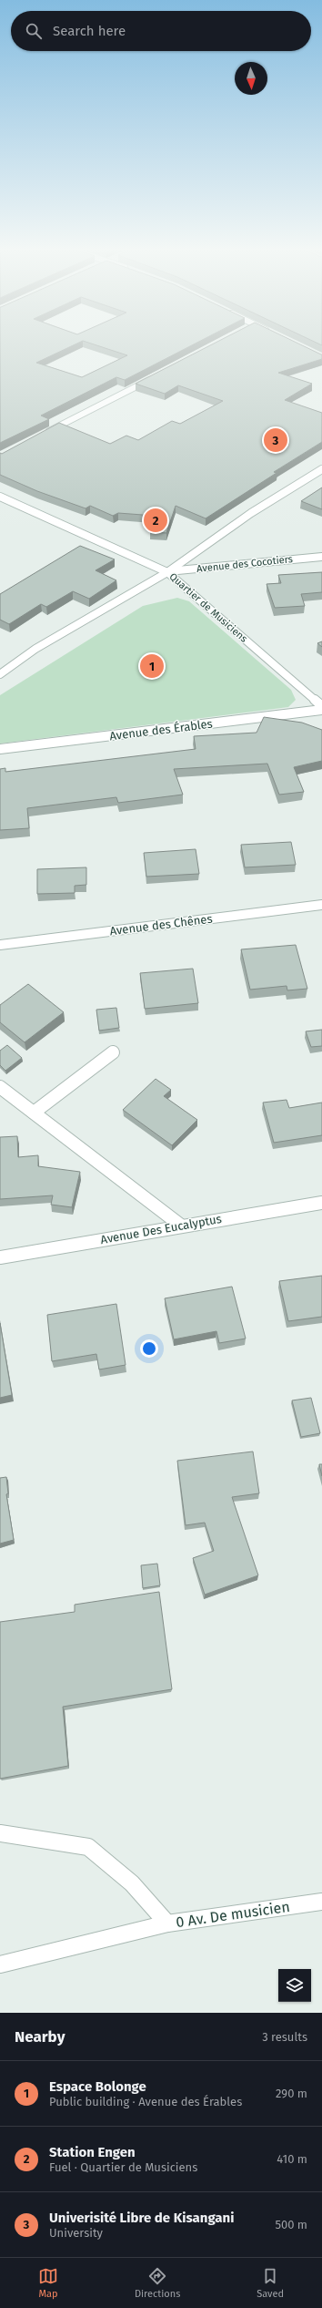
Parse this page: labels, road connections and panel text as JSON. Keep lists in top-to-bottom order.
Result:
{
  "streets": {
    "street": [
      "Avenue des Cocotiers",
      "Quartier de Musiciens",
      "Avenue des Érables",
      "Avenue des Chênes",
      "Avenue Des Eucalyptus",
      "0 Av. De musicien"
    ]
  },
  "crossings": [
    ["Avenue des Cocotiers", "Quartier de Musiciens"]
  ],
  "north": "bottom",
  "page": {
    "search": "Search here",
    "pins": ["3", "2", "1"],
    "heading": ["Nearby", "3 results"],
    "list": [
      {
        "mark": "1",
        "name": "Espace Bolonge",
        "note": "Public building · Avenue des Érables",
        "value": "290 m"
      },
      {
        "mark": "2",
        "name": "Station Engen",
        "note": "Fuel · Quartier de Musiciens",
        "value": "410 m"
      },
      {
        "mark": "3",
        "name": "Univerisité Libre de Kisangani",
        "note": "University",
        "value": "500 m"
      }
    ],
    "nav": ["Map", "Directions", "Saved"]
  }
}
